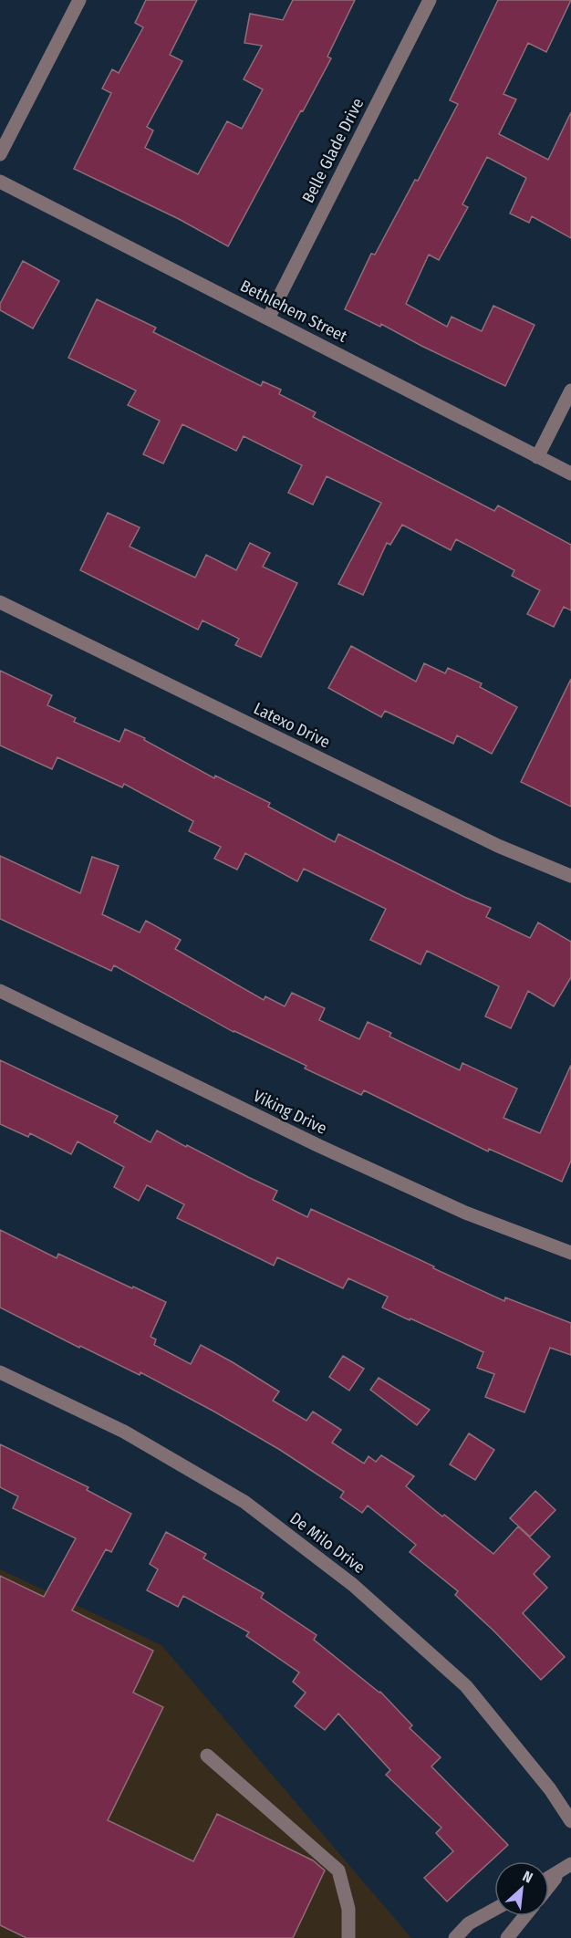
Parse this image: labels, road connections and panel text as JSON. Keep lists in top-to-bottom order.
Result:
{
  "streets": {
    "street": [
      "Belle Glade Drive",
      "Bethlehem Street",
      "Latexo Drive",
      "Viking Drive",
      "De Milo Drive"
    ]
  },
  "crossings": [
    ["Belle Glade Drive", "Bethlehem Street"]
  ],
  "north": "top right"
}
